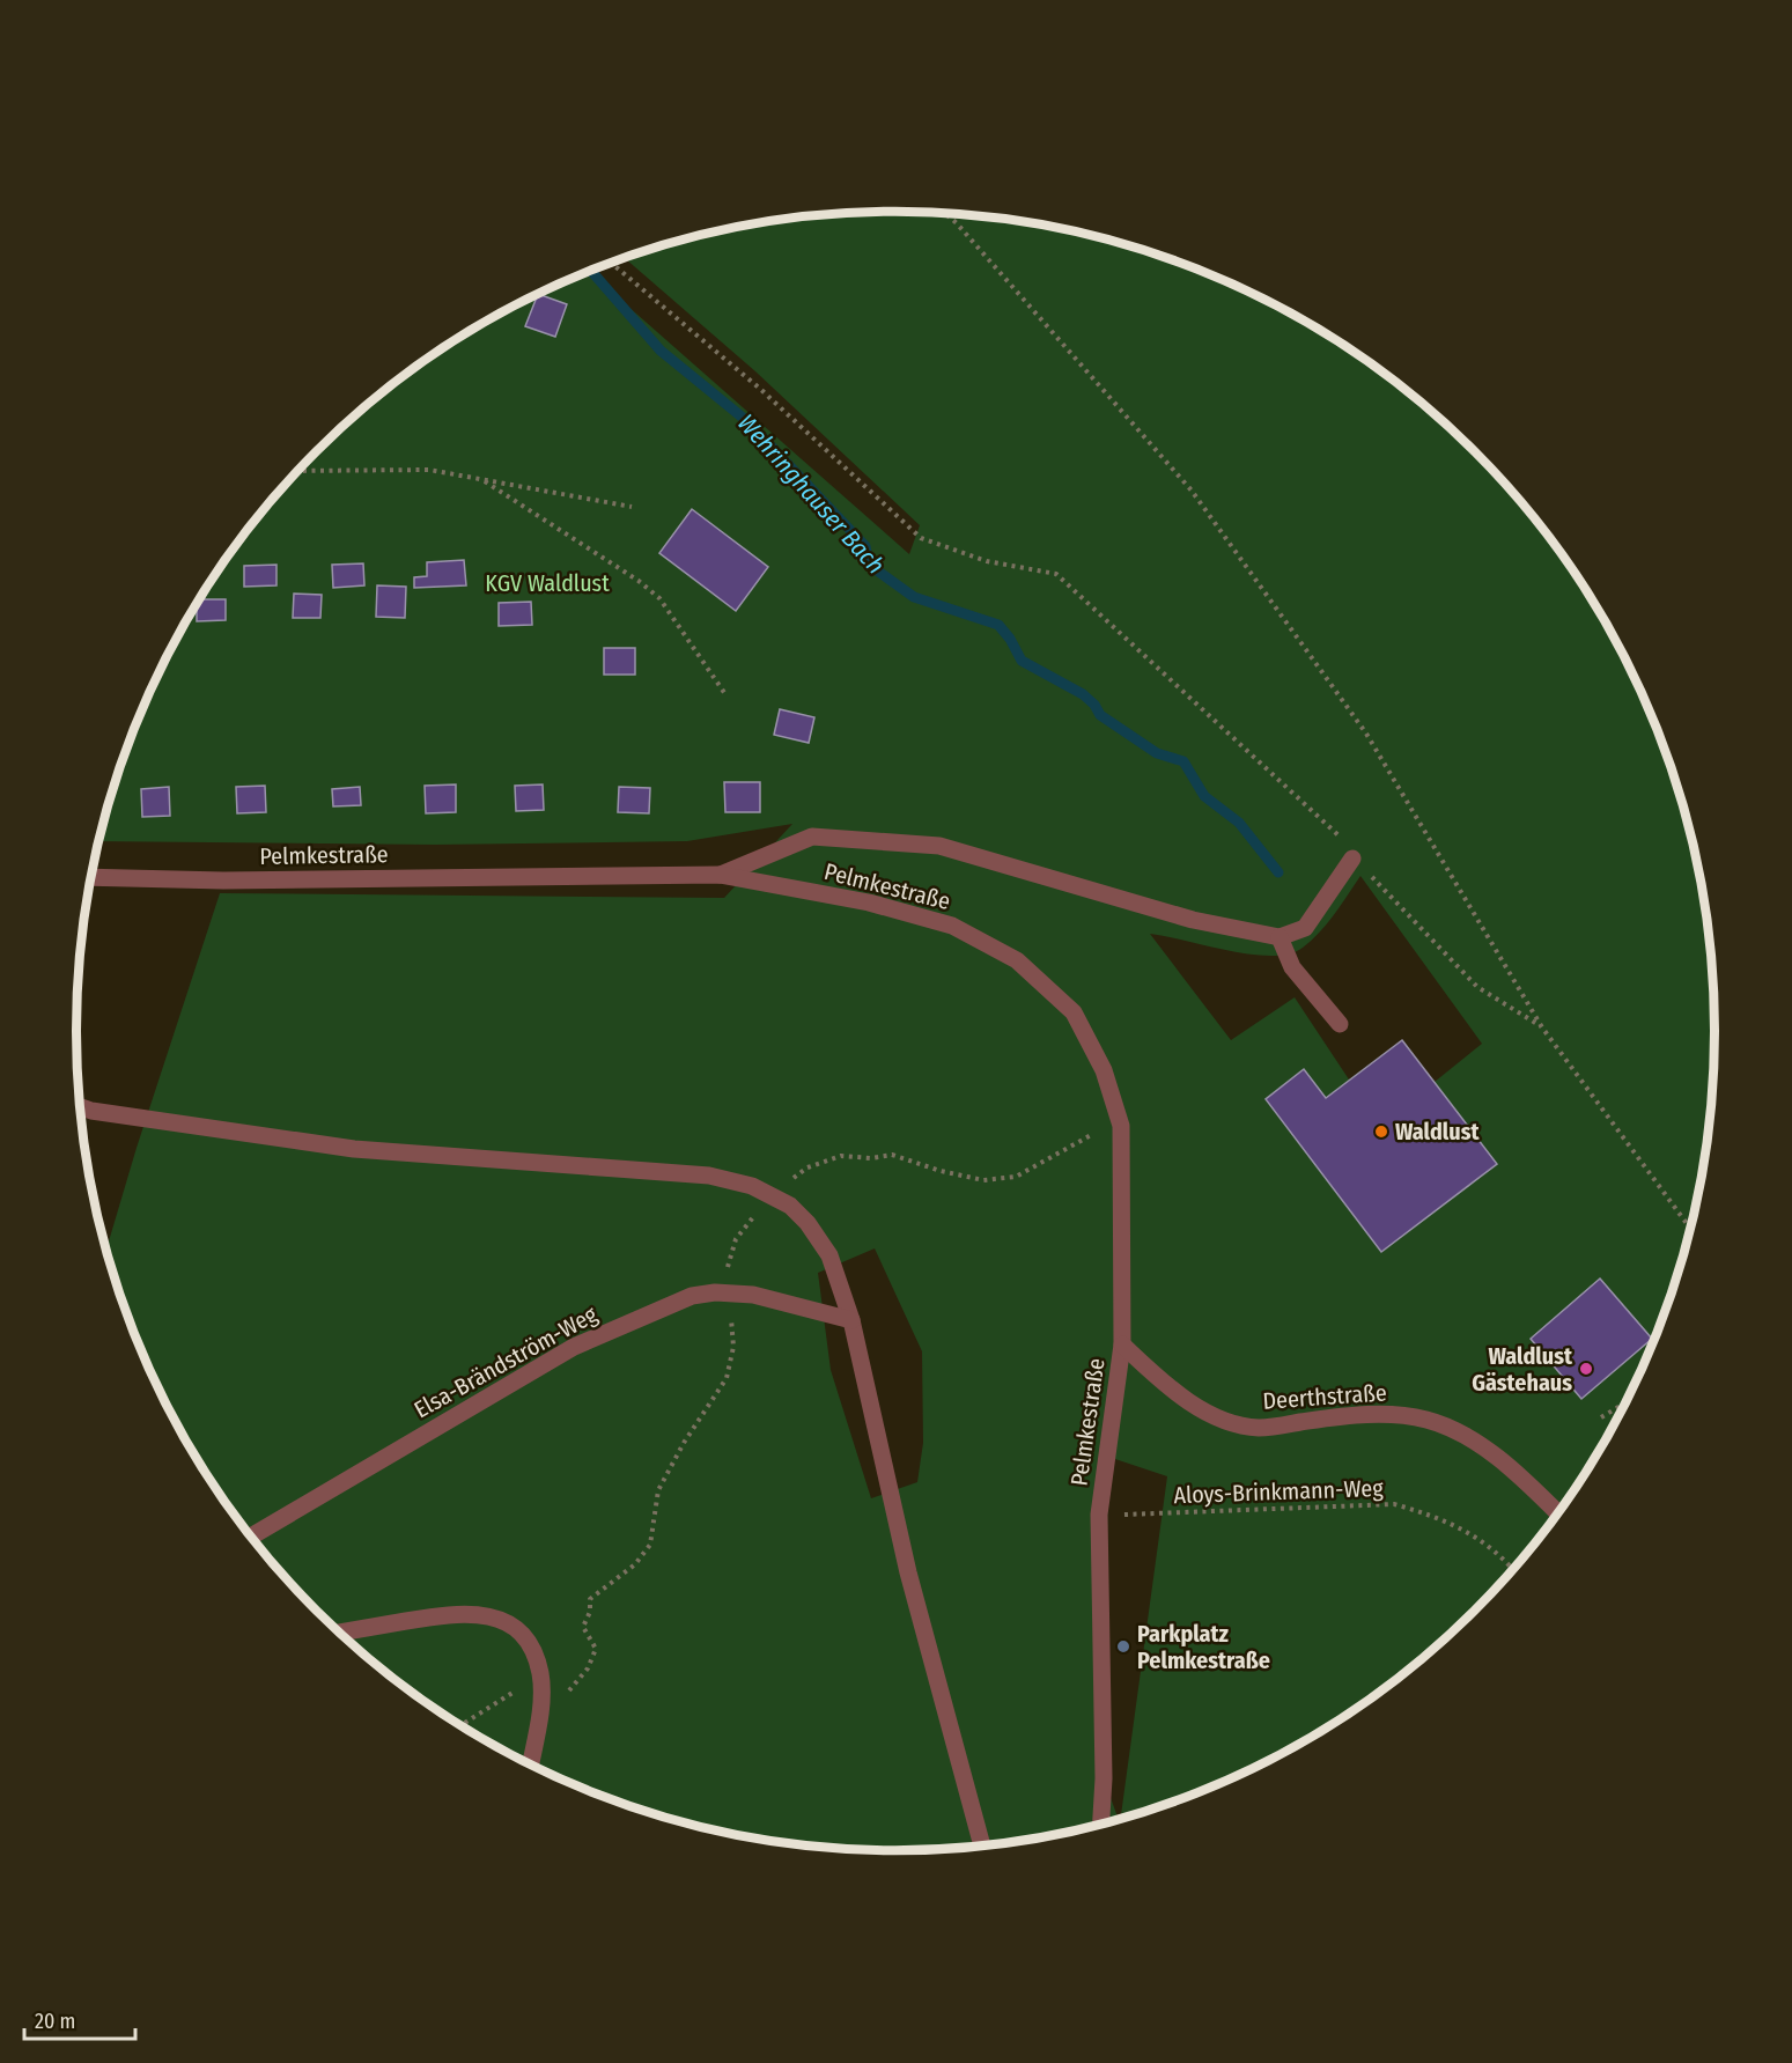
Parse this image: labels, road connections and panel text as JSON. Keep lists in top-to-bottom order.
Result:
{
  "streets": {
    "street": ["Pelmkestraße", "Elsa-Brändström-Weg", "Deerthstraße"],
    "path": ["Aloys-Brinkmann-Weg"]
  },
  "crossings": [
    ["Pelmkestraße", "Deerthstraße"],
    ["Pelmkestraße", "Aloys-Brinkmann-Weg"]
  ],
  "water": ["Wehringhauser Bach"],
  "parks": ["KGV Waldlust"],
  "places": ["Waldlust", "Waldlust Gästehaus", "Parkplatz Pelmkestraße"],
  "scale_bar": "20 m"
}
